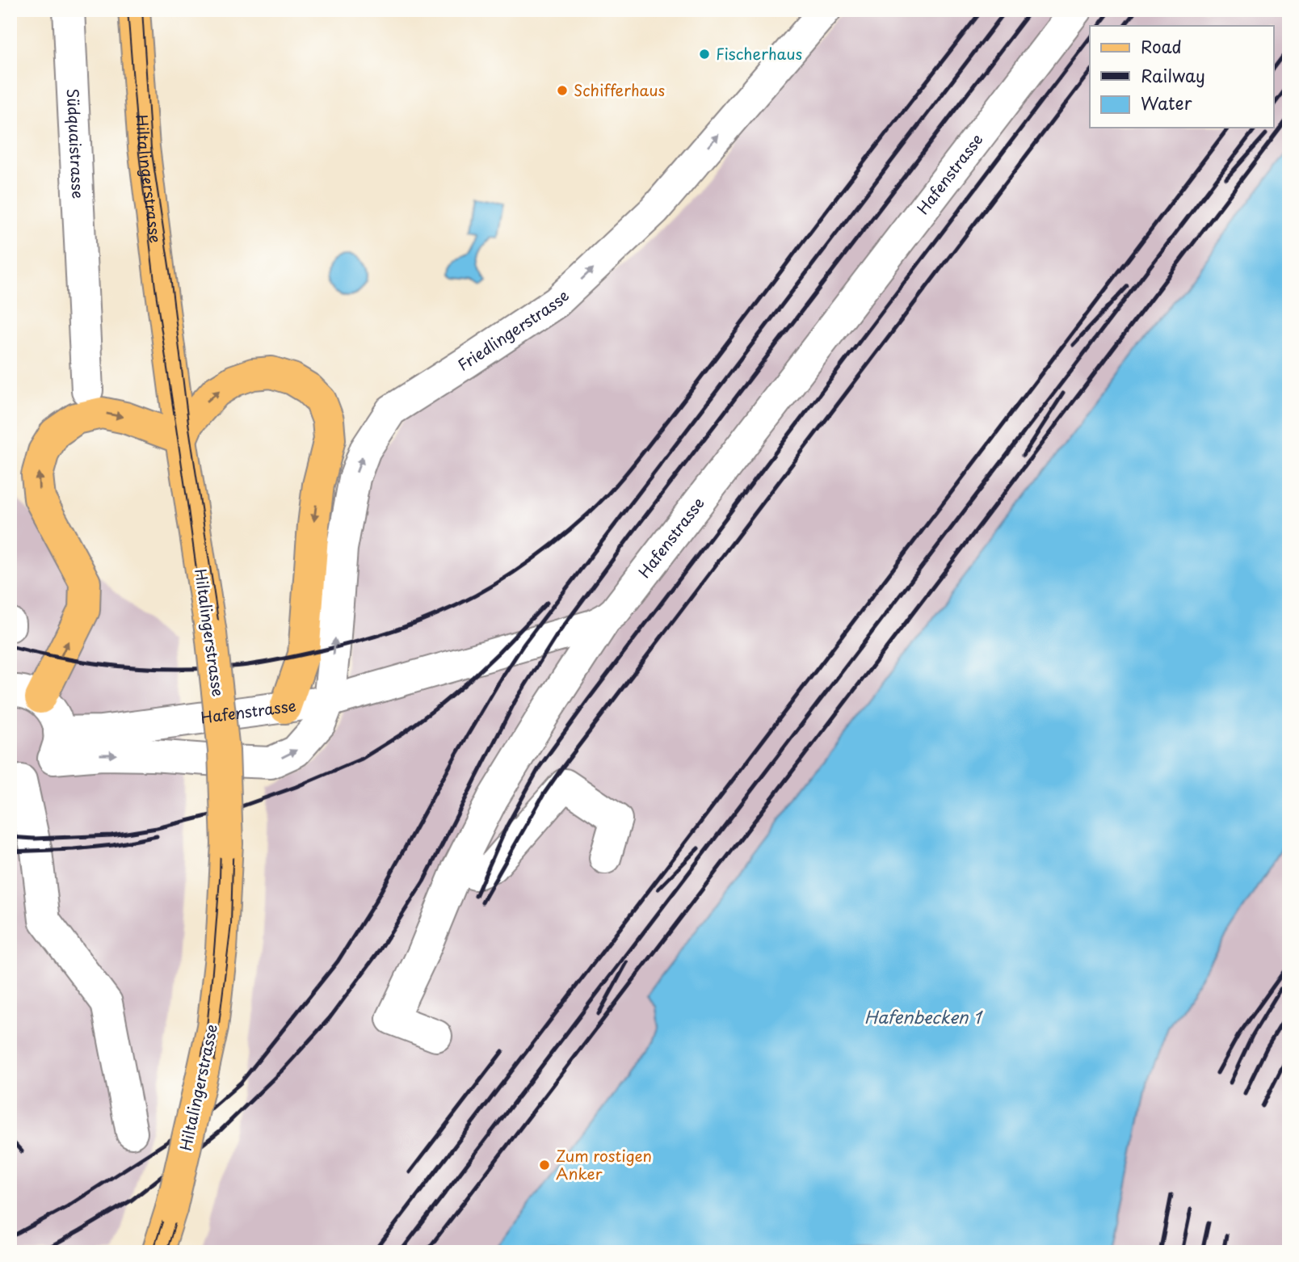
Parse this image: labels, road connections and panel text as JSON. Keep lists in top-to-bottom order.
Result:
{
  "streets": {
    "main road": ["Hiltalingerstrasse"],
    "street": ["Südquaistrasse", "Hafenstrasse", "Friedlingerstrasse"]
  },
  "crossings": [
    ["Hafenstrasse", "Friedlingerstrasse"]
  ],
  "one_way": ["Friedlingerstrasse"],
  "water": ["Hafenbecken 1"],
  "places": ["Fischerhaus", "Schifferhaus", "Zum rostigen Anker"],
  "legend": ["Road", "Railway", "Water"]
}
